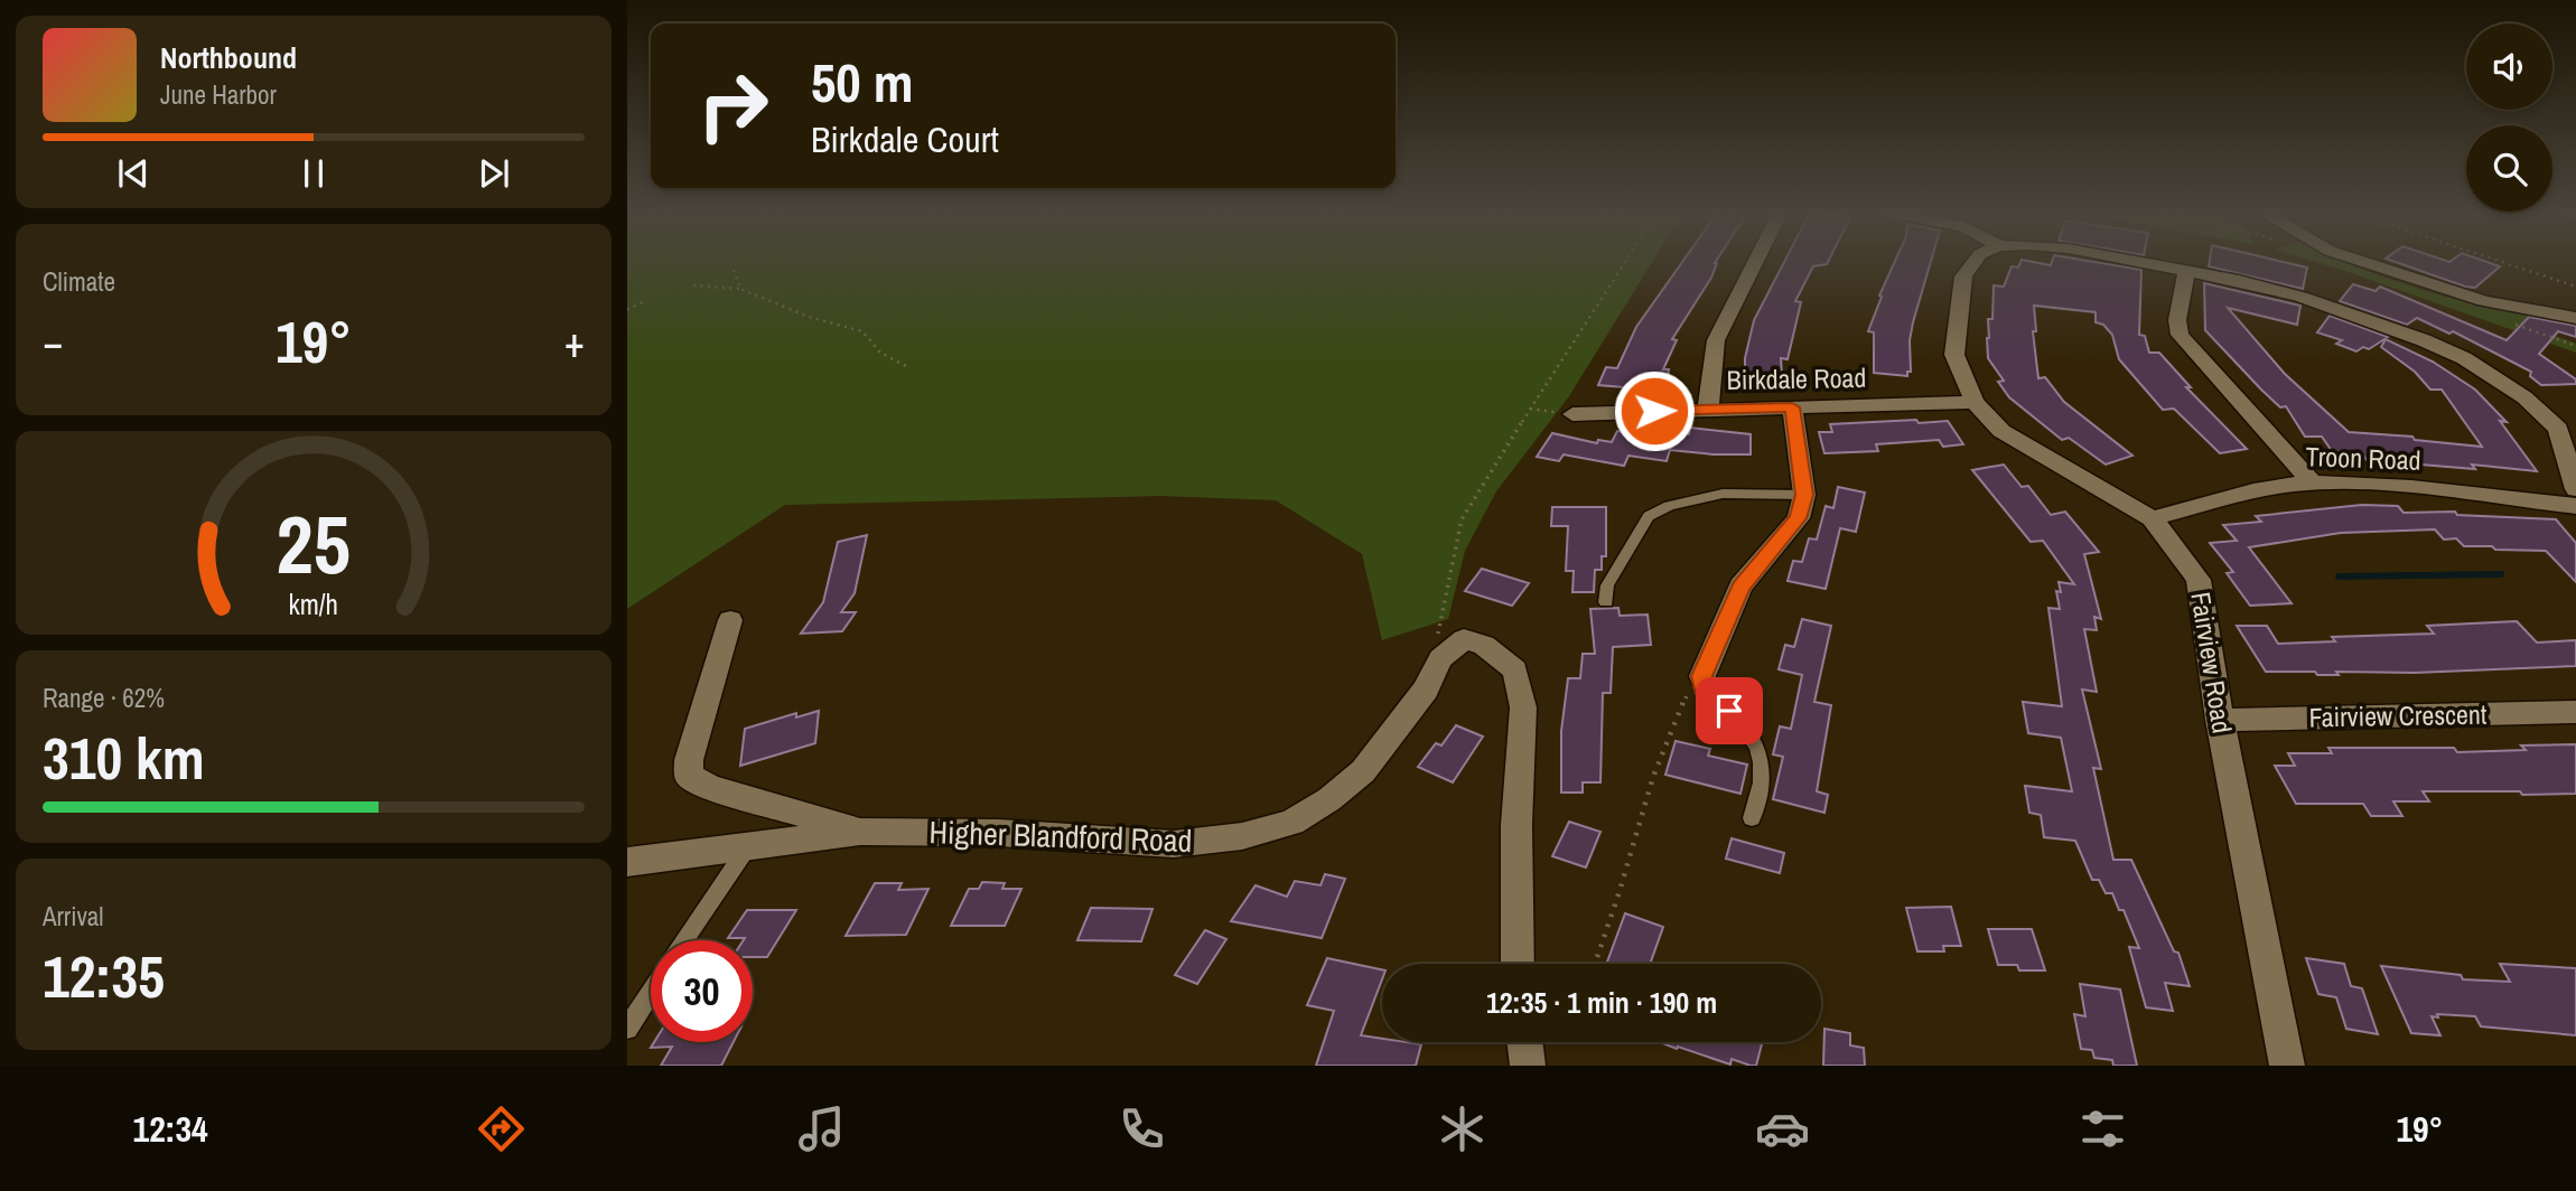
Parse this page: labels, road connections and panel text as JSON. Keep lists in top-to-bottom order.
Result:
{
  "streets": {
    "street": [
      "Birkdale Road",
      "Troon Road",
      "Fairview Road",
      "Fairview Crescent",
      "Higher Blandford Road"
    ]
  },
  "crossings": [
    ["Birkdale Road", "Fairview Road"],
    ["Troon Road", "Fairview Road"],
    ["Fairview Road", "Fairview Crescent"]
  ],
  "page": {
    "turn": ["50 m", "Birkdale Court"],
    "song": ["Northbound", "June Harbor"],
    "tile": [
      "Climate",
      ["Range · 62%", "310 km"],
      ["Arrival", "12:35"]
    ],
    "heat": ["−", "19°", "+"],
    "limit": "30",
    "trip": "12:35 · 1 min · 190 m",
    "tabs": ["12:34", "19°"],
    "gauge": ["25", "km/h"]
  }
}
